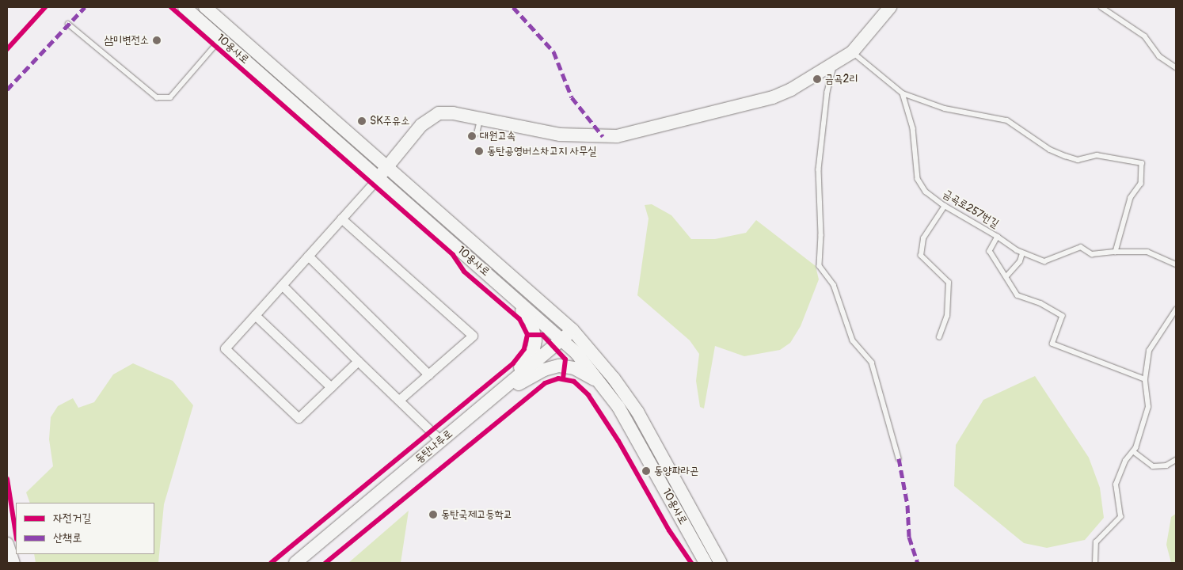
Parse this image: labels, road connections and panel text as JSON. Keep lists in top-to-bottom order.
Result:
{
  "streets": {
    "street": ["10용사로", "동탄나루로"],
    "lane": ["금곡로257번길"]
  },
  "crossings": [
    ["10용사로", "동탄나루로"]
  ],
  "places": [
    "삼미변전소",
    "금곡2리",
    "SK주유소",
    "대원고속",
    "동탄공영버스차고지 사무실",
    "동양파라곤",
    "동탄국제고등학교"
  ],
  "legend": ["자전거길", "산책로"]
}
